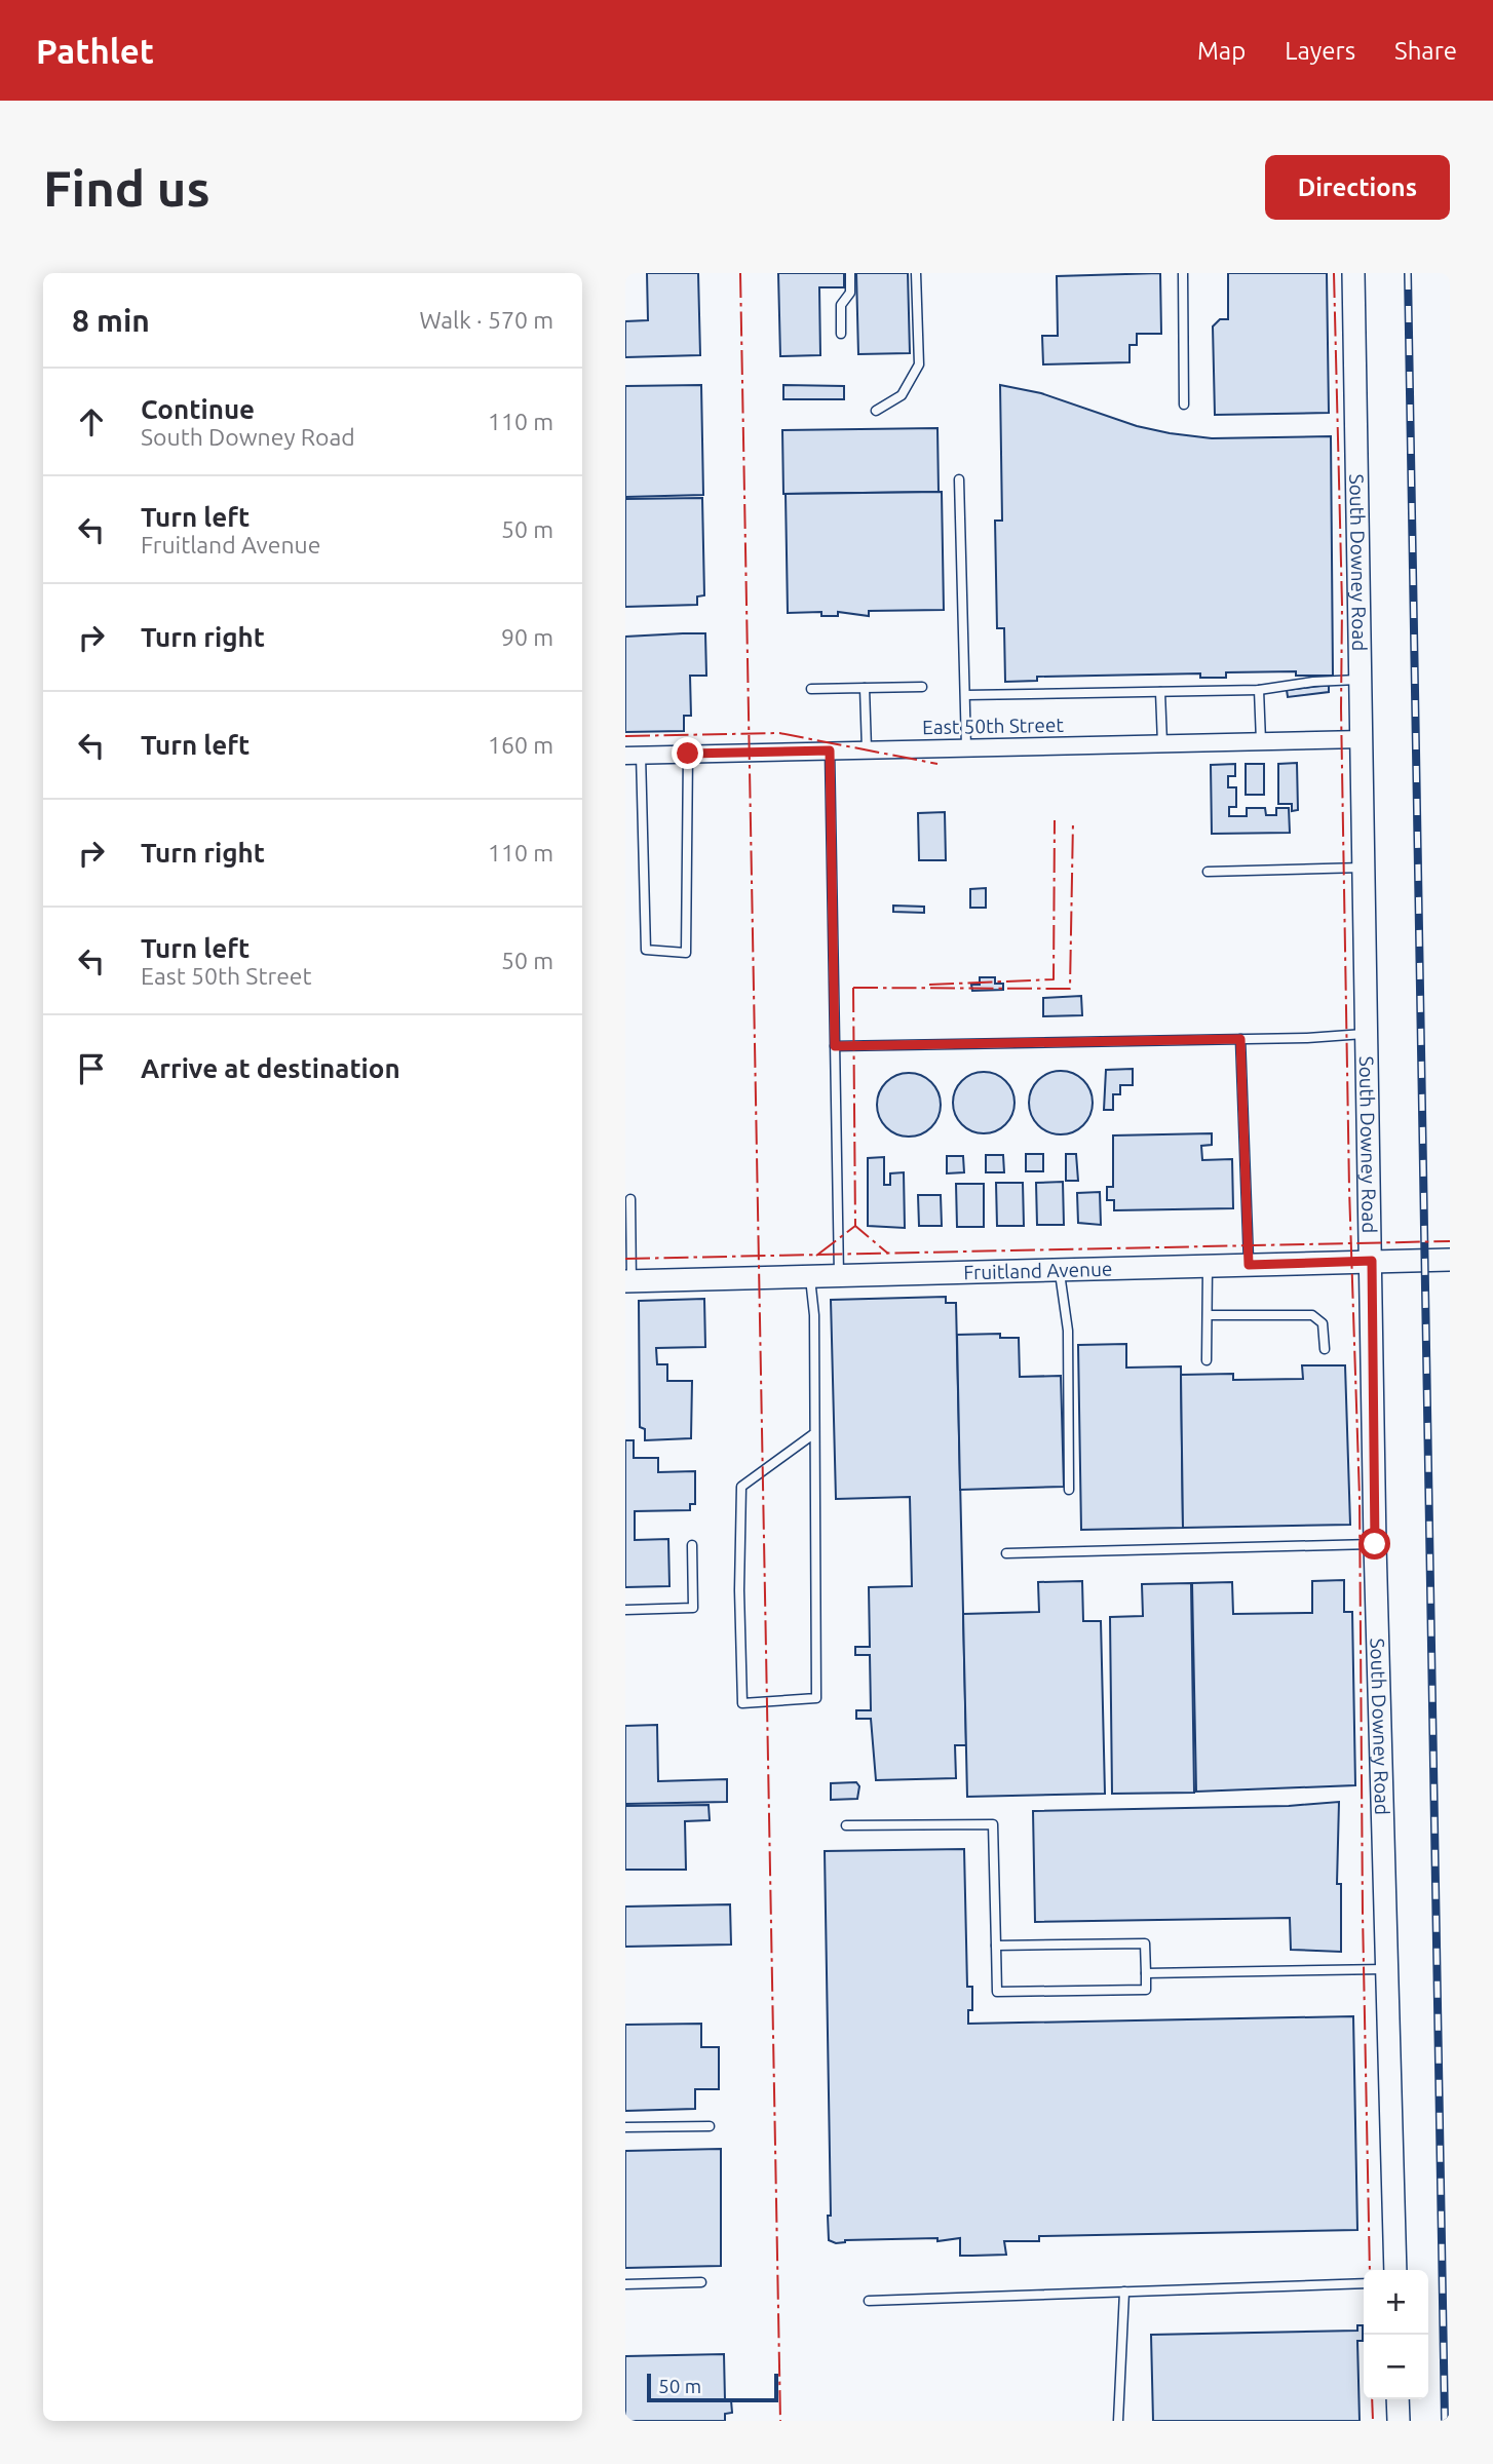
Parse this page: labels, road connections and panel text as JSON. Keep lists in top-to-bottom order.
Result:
{
  "streets": {
    "main road": ["South Downey Road", "Fruitland Avenue"],
    "street": ["East 50th Street"]
  },
  "crossings": [
    ["South Downey Road", "East 50th Street"],
    ["South Downey Road", "Fruitland Avenue"]
  ],
  "scale_bar": "50 m",
  "page": {
    "header": "Pathlet",
    "nav": ["Map", "Layers", "Share"],
    "buttons": "Directions",
    "title": "Find us",
    "heading": ["8 min", "Walk · 570 m"],
    "list": [
      ["Continue", "South Downey Road", "110 m"],
      ["Turn left", "Fruitland Avenue", "50 m"],
      ["Turn right", "90 m"],
      ["Turn left", "160 m"],
      ["Turn right", "110 m"],
      ["Turn left", "East 50th Street", "50 m"],
      "Arrive at destination"
    ],
    "map_buttons": ["+", "−"],
    "scale": "50 m"
  }
}
